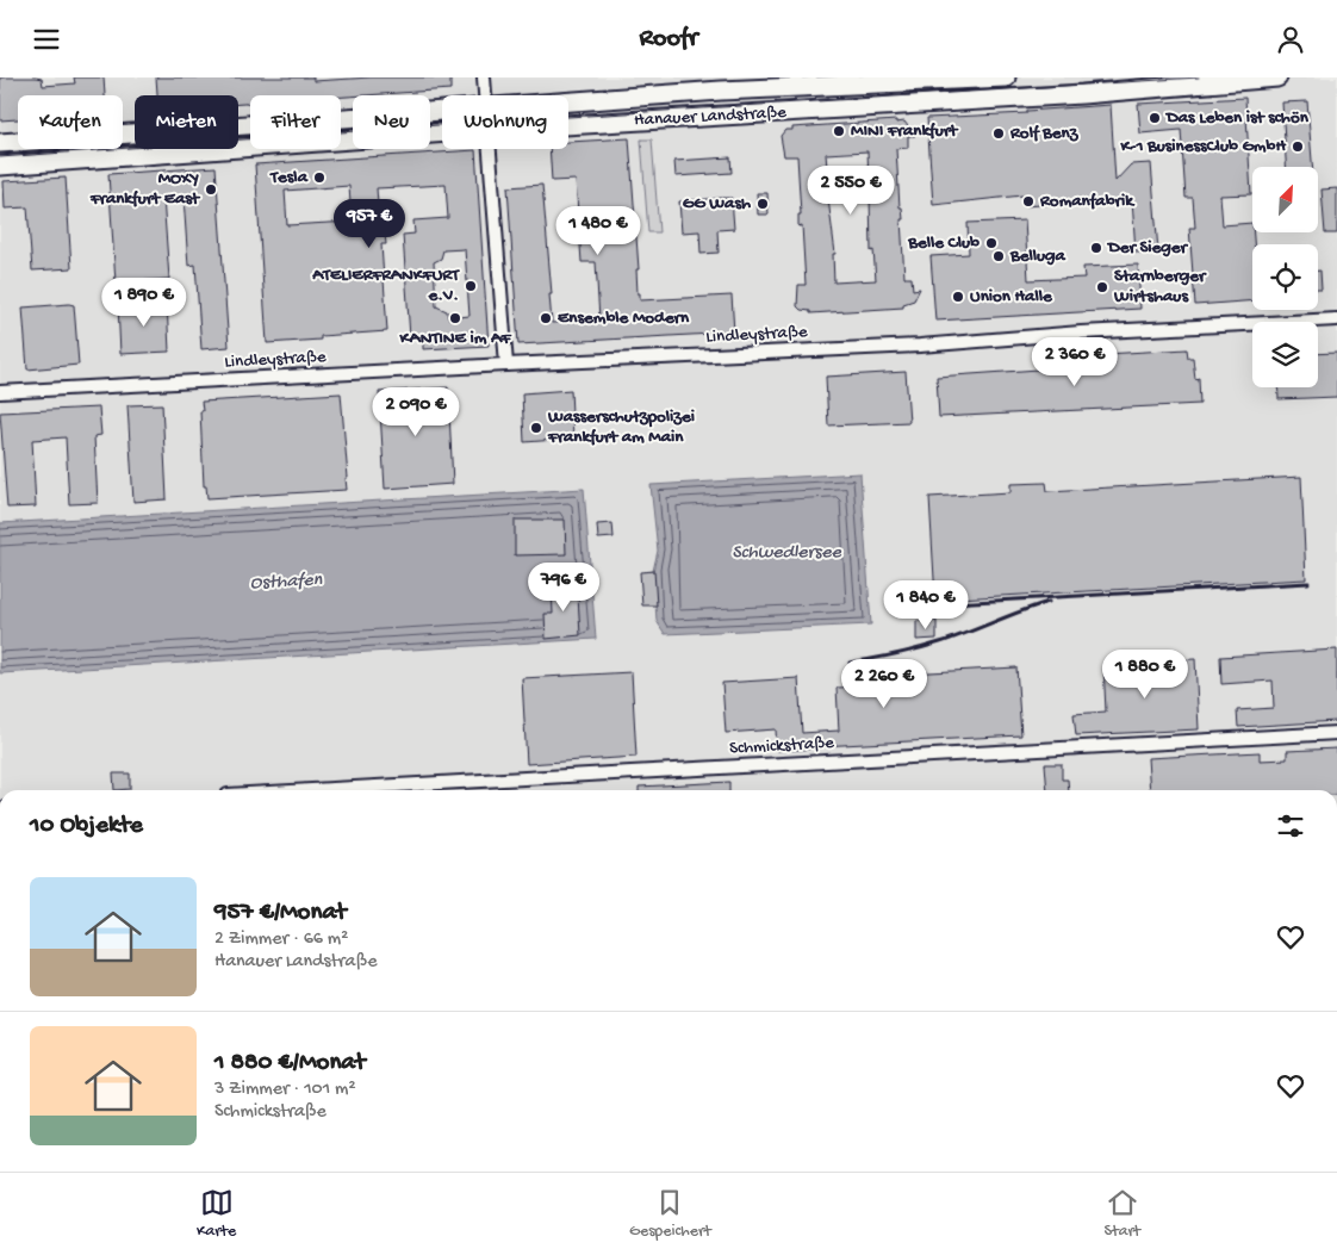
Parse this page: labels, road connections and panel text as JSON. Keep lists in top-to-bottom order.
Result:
{
  "streets": {
    "main road": ["Hanauer Landstraße"],
    "street": ["Lindleystraße", "Schmickstraße"]
  },
  "water": ["Schwedlersee", "Osthafen"],
  "places": [
    "Das Leben ist schön",
    "MINI Frankfurt",
    "Rolf Benz",
    "K-1 BusinessClub GmbH",
    "Tesla",
    "MOXY Frankfurt East",
    "Romanfabrik",
    "GG Wash",
    "Belle Club",
    "Der Sieger",
    "Belluga",
    "ATELIERFRANKFURT e.V.",
    "Starnberger Wirtshaus",
    "Union Halle",
    "KANTINE im AF",
    "Ensemble Modern",
    "Wasserschutzpolizei Frankfurt am Main"
  ],
  "north": "top right",
  "page": {
    "header": "Roofr",
    "chip": [
      "Kaufen",
      "Mieten",
      "Filter",
      "Neu",
      "Wohnung"
    ],
    "price": [
      "2 550 €",
      "957 €",
      "1 480 €",
      "1 890 €",
      "2 360 €",
      "2 090 €",
      "796 €",
      "1 840 €",
      "1 880 €",
      "2 260 €"
    ],
    "heading": "10 Objekte",
    "list": [
      {
        "name": "957 €/Monat",
        "note": "2 Zimmer · 66 m² · Hanauer Landstraße"
      },
      {
        "name": "1 880 €/Monat",
        "note": "3 Zimmer · 101 m² · Schmickstraße"
      }
    ],
    "tabs": ["Karte", "Gespeichert", "Start"]
  }
}
